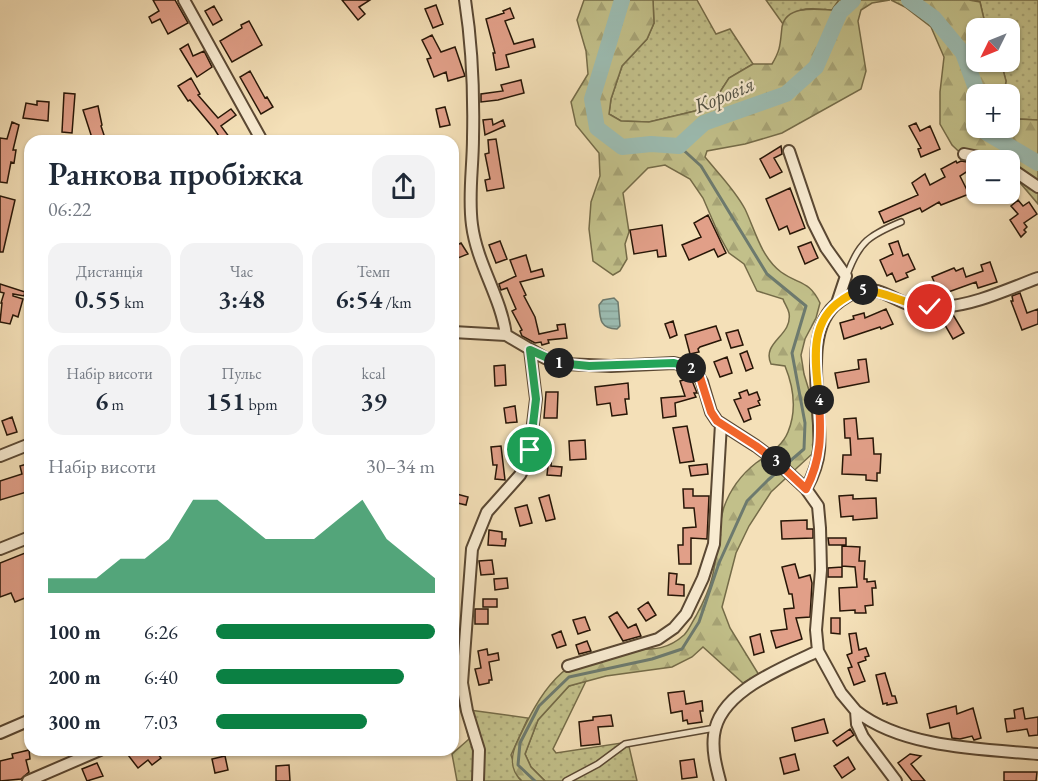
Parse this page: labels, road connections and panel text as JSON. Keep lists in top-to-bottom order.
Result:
{
  "water": ["Коровія"],
  "north": "bottom left",
  "page": {
    "map_buttons": ["+", "−"],
    "heading": ["Ранкова пробіжка", "06:22"],
    "stats": [
      ["Дистанція", "0.55 km"],
      ["Час", "3:48"],
      ["Темп", "6:54 /km"],
      ["Набір висоти", "6 m"],
      ["Пульс", "151 bpm"],
      ["kcal", "39"]
    ],
    "pins": [
      "5",
      "1",
      "2",
      "4",
      "3"
    ],
    "chart": ["Набір висоти", "30–34 m"],
    "list": [
      {
        "name": "100 m",
        "note": "6:26"
      },
      {
        "name": "200 m",
        "note": "6:40"
      },
      {
        "name": "300 m",
        "note": "7:03"
      }
    ]
  }
}
